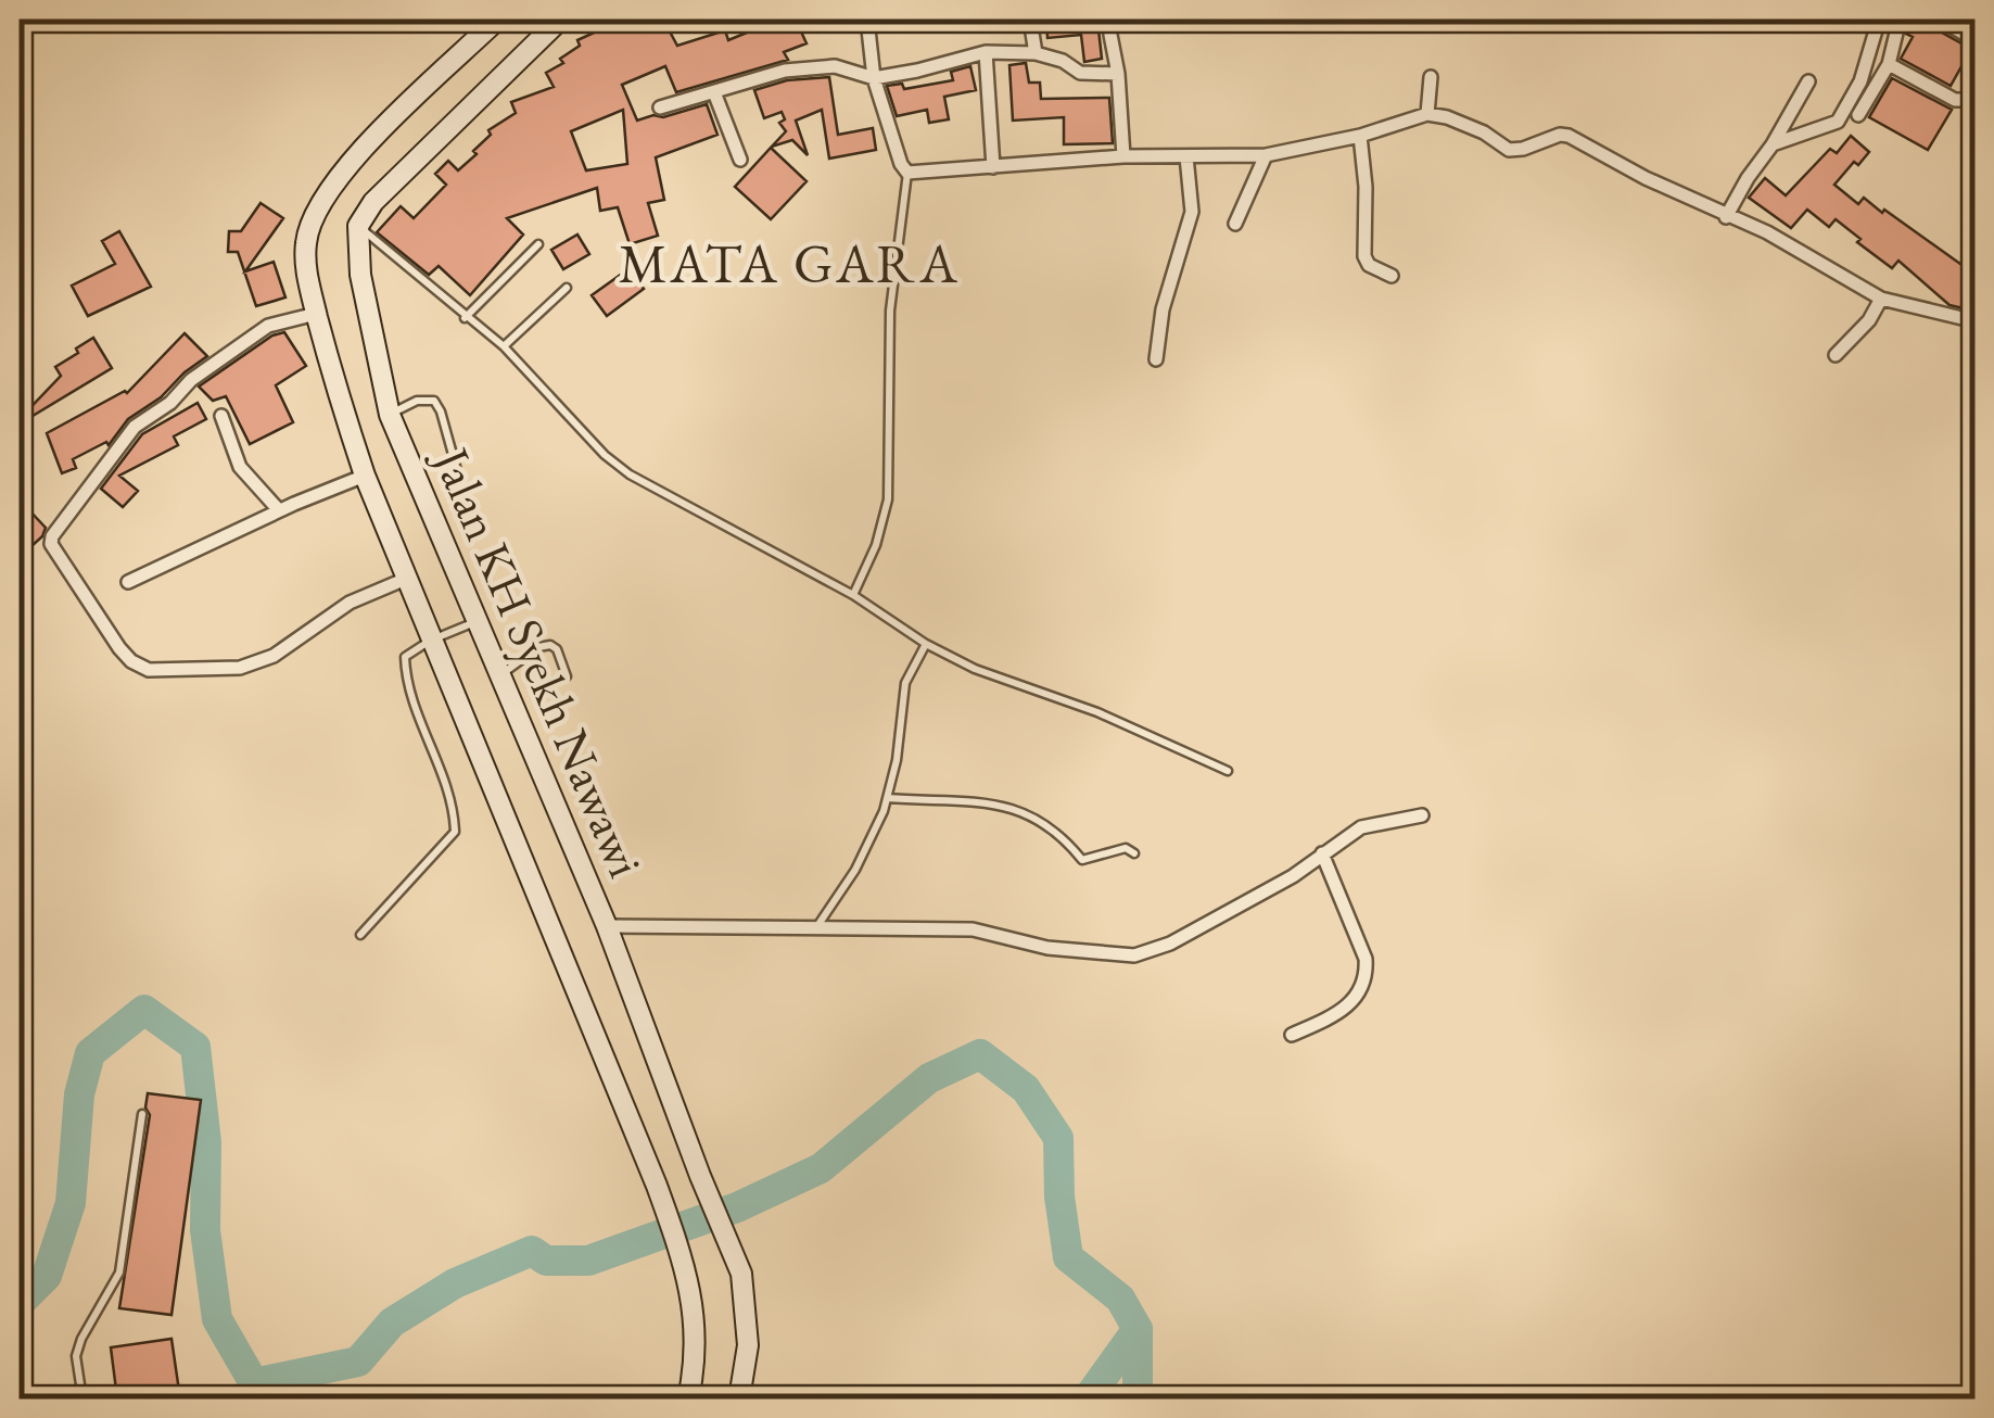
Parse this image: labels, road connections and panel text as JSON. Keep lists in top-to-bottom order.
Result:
{
  "streets": {
    "main road": ["Jalan KH Syekh Nawawi"]
  },
  "districts": ["MATA GARA"]
}
